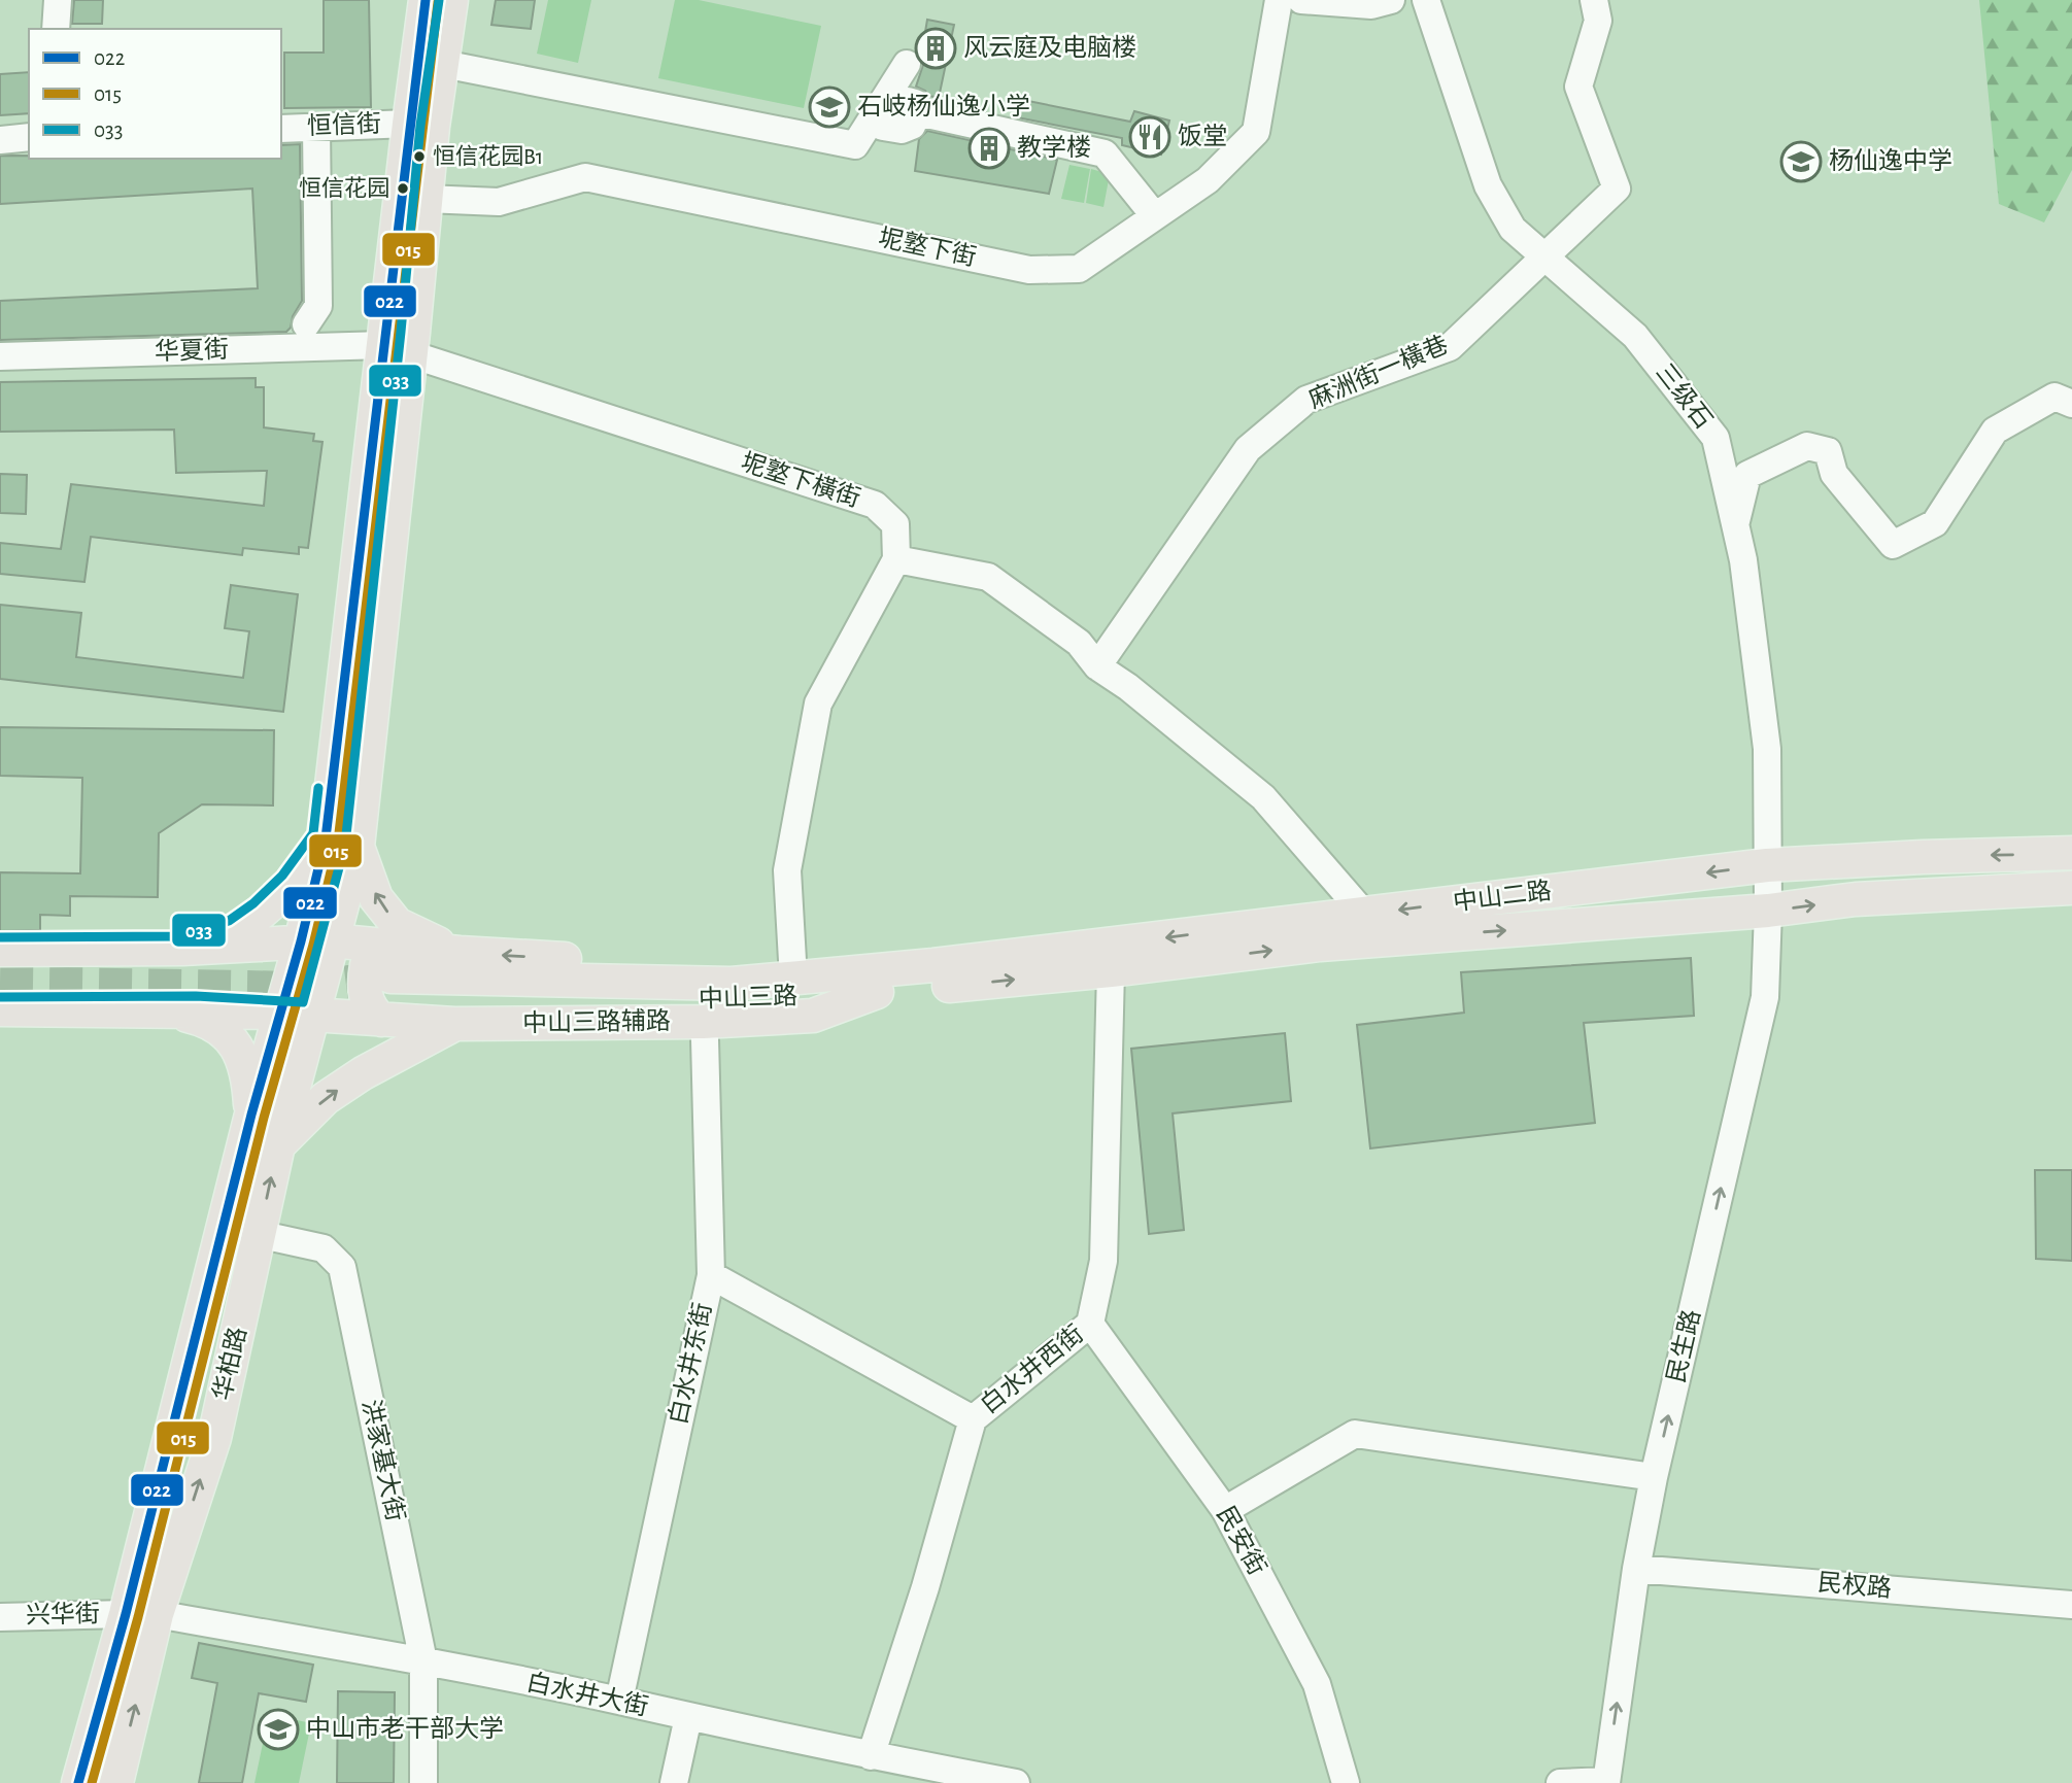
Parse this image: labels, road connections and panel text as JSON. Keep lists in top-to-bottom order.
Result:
{
  "streets": {
    "main road": [
      "中山二路",
      "中山三路",
      "中山三路辅路",
      "华柏路"
    ],
    "street": [
      "恒信街",
      "坭墪下街",
      "华夏街",
      "麻洲街一橫巷",
      "三级石",
      "坭墪下橫街",
      "民生路",
      "白水井东街",
      "白水井西街",
      "洪家基大街",
      "民安街",
      "民权路",
      "兴华街",
      "白水井大街"
    ]
  },
  "crossings": [
    ["华夏街", "坭墪下橫街"],
    ["麻洲街一橫巷", "三级石"],
    ["三级石", "中山二路"],
    ["三级石", "民生路"],
    ["中山二路", "中山三路"],
    ["中山二路", "民生路"],
    ["中山二路", "白水井西街"],
    ["中山三路", "中山三路辅路"],
    ["中山三路辅路", "华柏路"],
    ["中山三路辅路", "白水井东街"],
    ["民生路", "民权路"],
    ["华柏路", "洪家基大街"],
    ["华柏路", "兴华街"],
    ["华柏路", "白水井大街"],
    ["白水井东街", "白水井大街"],
    ["白水井西街", "民安街"],
    ["白水井西街", "白水井大街"],
    ["洪家基大街", "白水井大街"],
    ["兴华街", "白水井大街"]
  ],
  "one_way": ["民生路"],
  "places": {
    "building": ["风云庭及电脑楼", "教学楼"],
    "school or university": ["石岐杨仙逸小学", "杨仙逸中学", "中山市老干部大学"],
    "restaurant": ["饭堂"],
    "other": ["恒信花园B1", "恒信花园"]
  },
  "lines": ["transit line 022", "transit line 033", "transit line 015"],
  "legend": ["022", "015", "033"]
}
